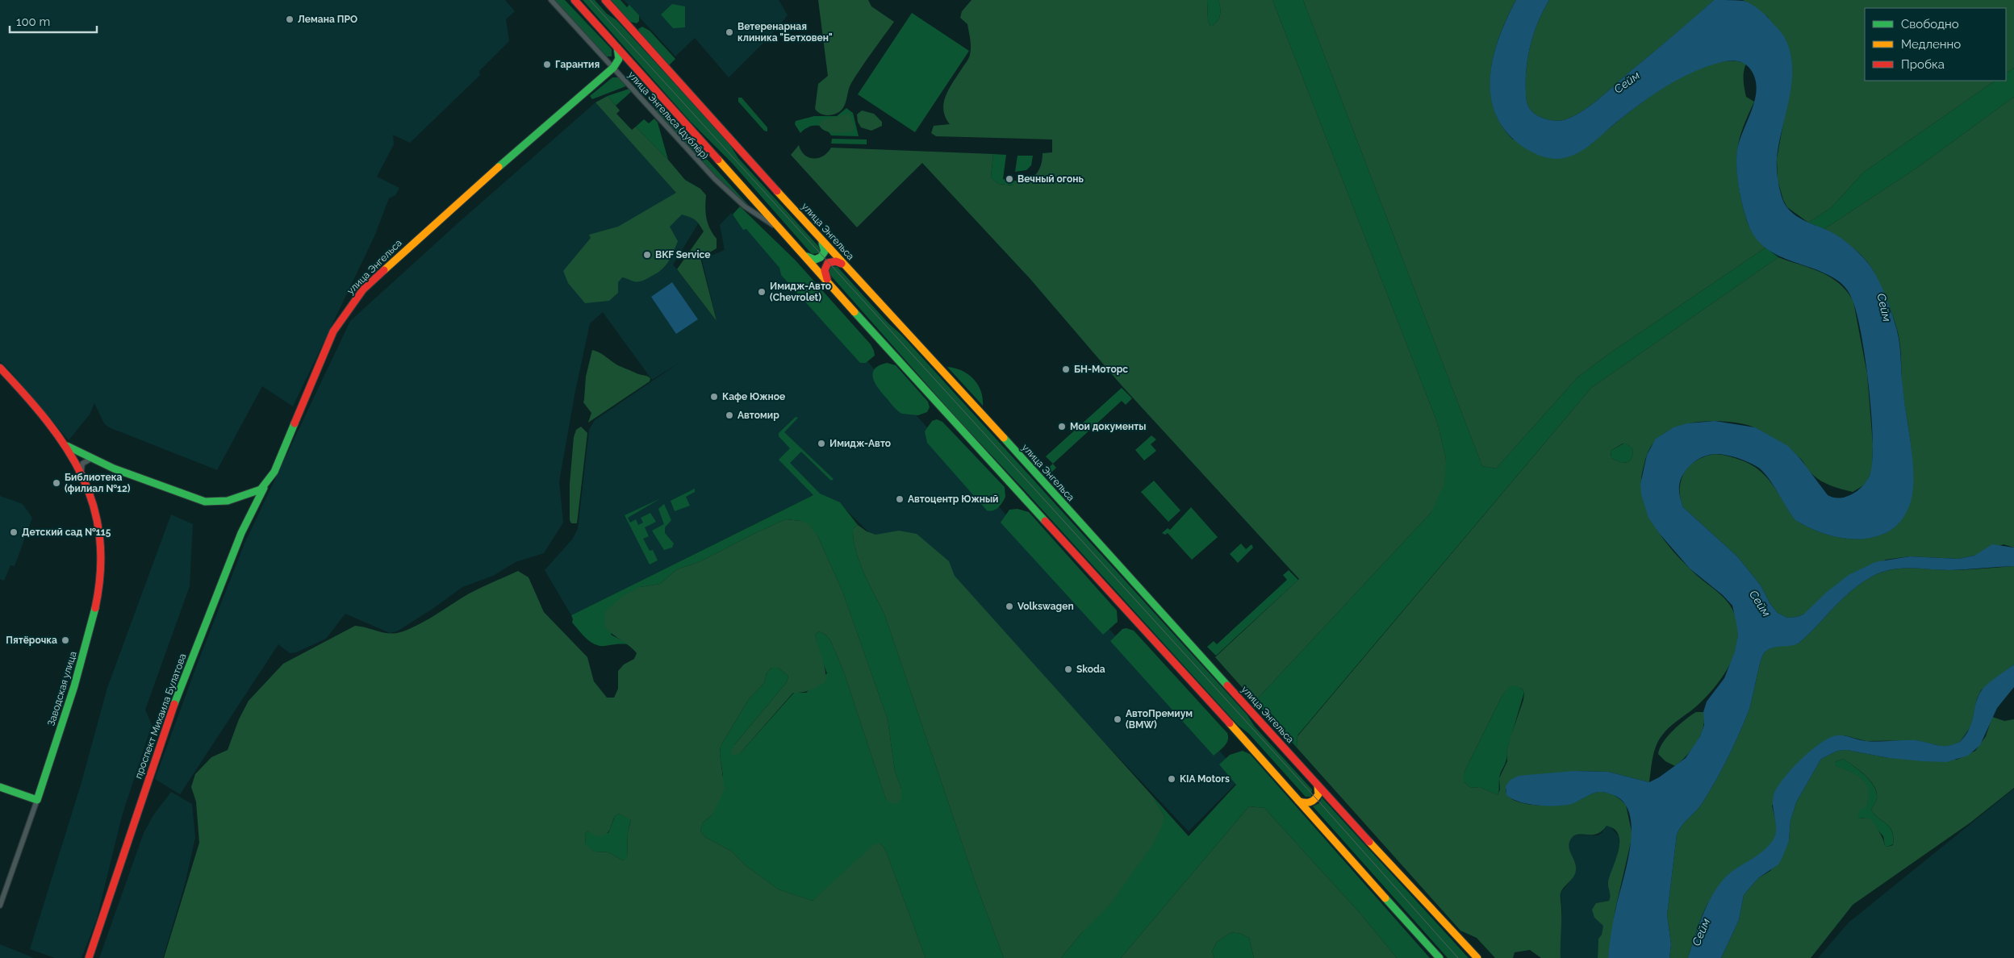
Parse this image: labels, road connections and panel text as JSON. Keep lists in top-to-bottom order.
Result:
{
  "streets": {
    "main road": ["улица Энгельса", "Заводская улица", "проспект Михаила Булатова"],
    "street": ["улица Энгельса (дублёр)"]
  },
  "crossings": [
    ["улица Энгельса (дублёр)", "улица Энгельса"],
    ["улица Энгельса", "Заводская улица"],
    ["улица Энгельса", "проспект Михаила Булатова"]
  ],
  "water": ["Сейм"],
  "places": [
    "Лемана ПРО",
    "Ветеренарная клиника \"Бетховен\"",
    "Гарантия",
    "Вечный огонь",
    "BKF Service",
    "Имидж-Авто (Chevrolet)",
    "БН-Моторс",
    "Кафе Южное",
    "Автомир",
    "Мои документы",
    "Имидж-Авто",
    "Библиотека (филиал №12)",
    "Автоцентр Южный",
    "Детский сад №115",
    "Volkswagen",
    "Пятёрочка",
    "Skoda",
    "АвтоПремиум (BMW)",
    "KIA Motors"
  ],
  "legend": ["Свободно", "Медленно", "Пробка"],
  "scale_bar": "100 m"
}
